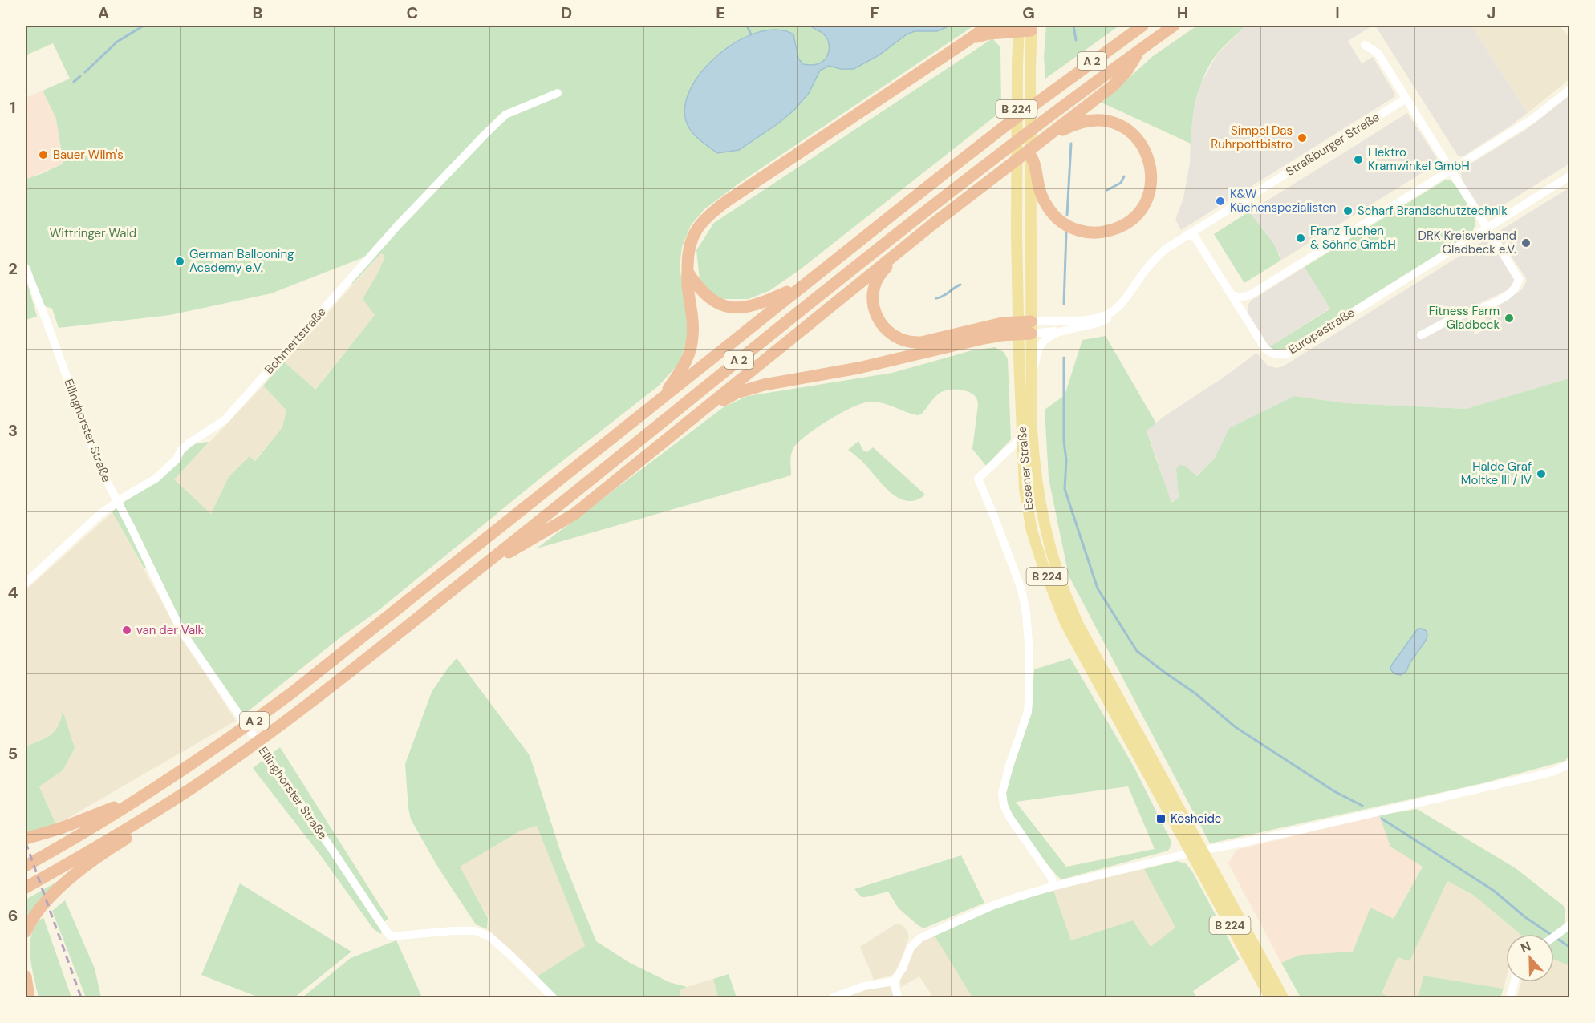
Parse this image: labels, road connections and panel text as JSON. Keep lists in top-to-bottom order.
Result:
{
  "streets": {
    "highway": ["A 2"],
    "main road": ["B 224", "Essener Straße"],
    "street": [
      "Straßburger Straße",
      "Europastraße",
      "Bohmertstraße",
      "Ellinghorster Straße"
    ]
  },
  "crossings": [
    ["Straßburger Straße", "Europastraße"],
    ["Bohmertstraße", "Ellinghorster Straße"]
  ],
  "parks": ["Wittringer Wald"],
  "places": {
    "other": [
      "Simpel Das Ruhrpottbistro",
      "Bauer Wilm's",
      "Elektro Kramwinkel GmbH",
      "K&W Küchenspezialisten",
      "Scharf Brandschutztechnik",
      "Franz Tuchen & Söhne GmbH",
      "DRK Kreisverband Gladbeck e.V.",
      "German Ballooning Academy e.V.",
      "Fitness Farm Gladbeck",
      "Halde Graf Moltke III / IV",
      "van der Valk"
    ],
    "transit": ["Kösheide"]
  },
  "north": "top",
  "grid": {
    "columns": [
      "A",
      "B",
      "C",
      "D",
      "E",
      "F",
      "G",
      "H",
      "I",
      "J"
    ],
    "rows": [
      "1",
      "2",
      "3",
      "4",
      "5",
      "6"
    ]
  }
}
